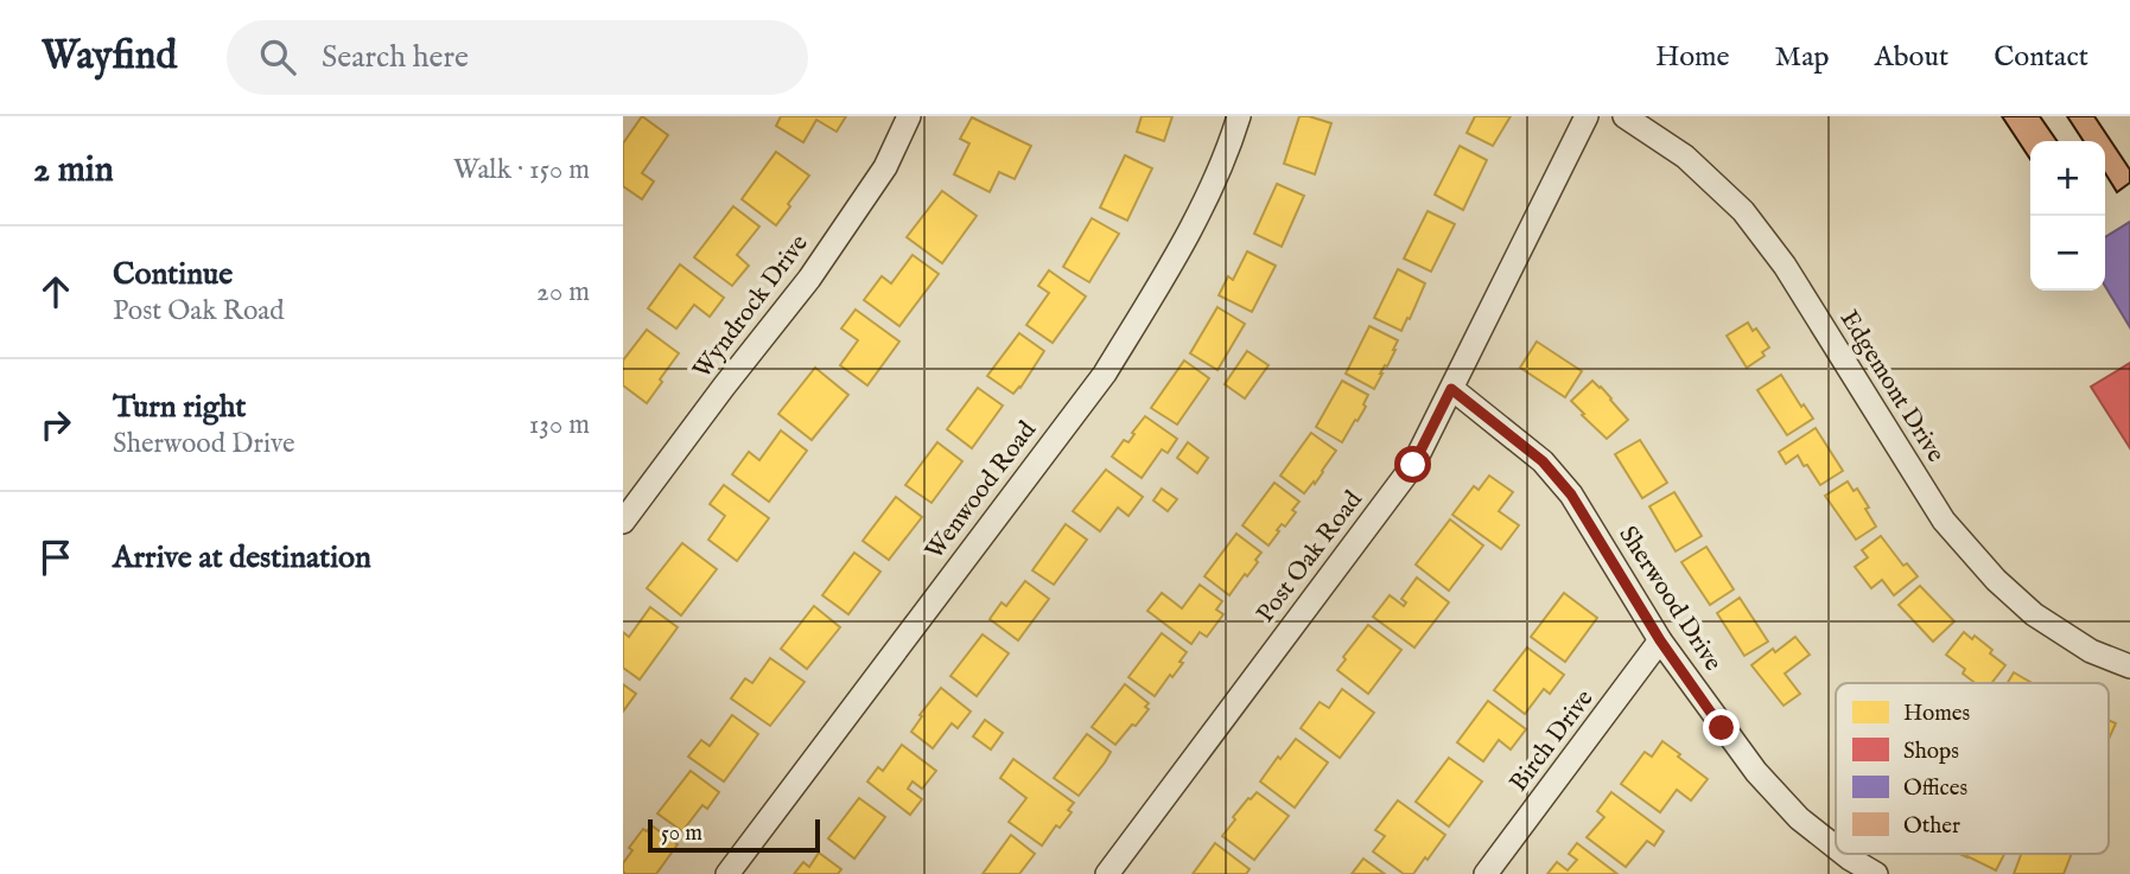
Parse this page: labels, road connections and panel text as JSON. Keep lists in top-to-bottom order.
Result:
{
  "streets": {
    "street": [
      "Wyndrock Drive",
      "Edgemont Drive",
      "Wenwood Road",
      "Post Oak Road",
      "Sherwood Drive",
      "Birch Drive"
    ]
  },
  "crossings": [
    ["Post Oak Road", "Sherwood Drive"],
    ["Sherwood Drive", "Birch Drive"]
  ],
  "legend": [
    "Homes",
    "Shops",
    "Offices",
    "Other"
  ],
  "scale_bar": "50 m",
  "page": {
    "header": "Wayfind",
    "search": "Search here",
    "nav": [
      "Home",
      "Map",
      "About",
      "Contact"
    ],
    "heading": ["2 min", "Walk · 150 m"],
    "map_buttons": ["+", "−"],
    "list": [
      ["Continue", "Post Oak Road", "20 m"],
      ["Turn right", "Sherwood Drive", "130 m"],
      "Arrive at destination"
    ],
    "scale": "50 m"
  }
}
